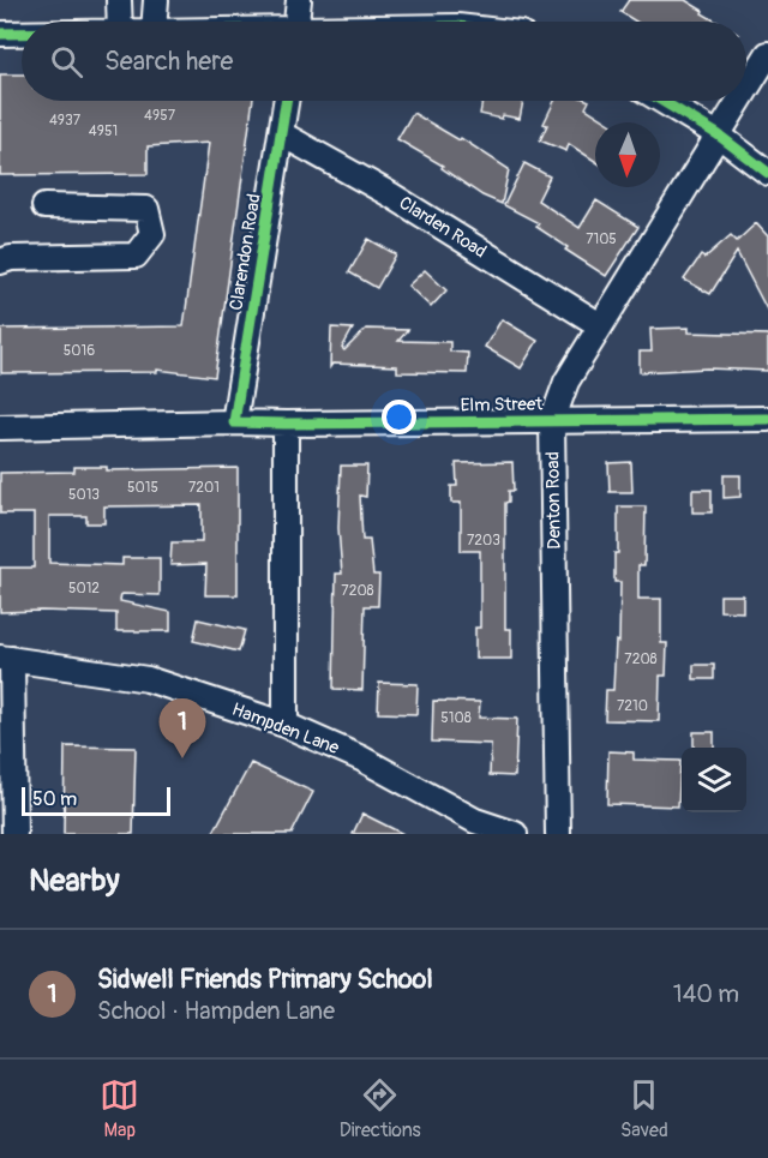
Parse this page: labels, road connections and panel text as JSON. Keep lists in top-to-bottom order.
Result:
{
  "streets": {
    "street": [
      "Clarden Road",
      "Clarendon Road",
      "Elm Street",
      "Denton Road",
      "Hampden Lane"
    ]
  },
  "crossings": [
    ["Clarden Road", "Clarendon Road"],
    ["Clarden Road", "Denton Road"],
    ["Clarendon Road", "Elm Street"],
    ["Elm Street", "Denton Road"]
  ],
  "house_numbers": [
    "4957",
    "4937",
    "4951",
    "7105",
    "5016",
    "5015",
    "7201",
    "5013",
    "7203",
    "5012",
    "7208",
    "7208",
    "7210",
    "5108"
  ],
  "scale_bar": "50 m",
  "north": "bottom",
  "page": {
    "search": "Search here",
    "pins": "1",
    "scale": "50 m",
    "heading": "Nearby",
    "list": [
      {
        "mark": "1",
        "name": "Sidwell Friends Primary School",
        "note": "School · Hampden Lane",
        "value": "140 m"
      }
    ],
    "nav": ["Map", "Directions", "Saved"]
  }
}
